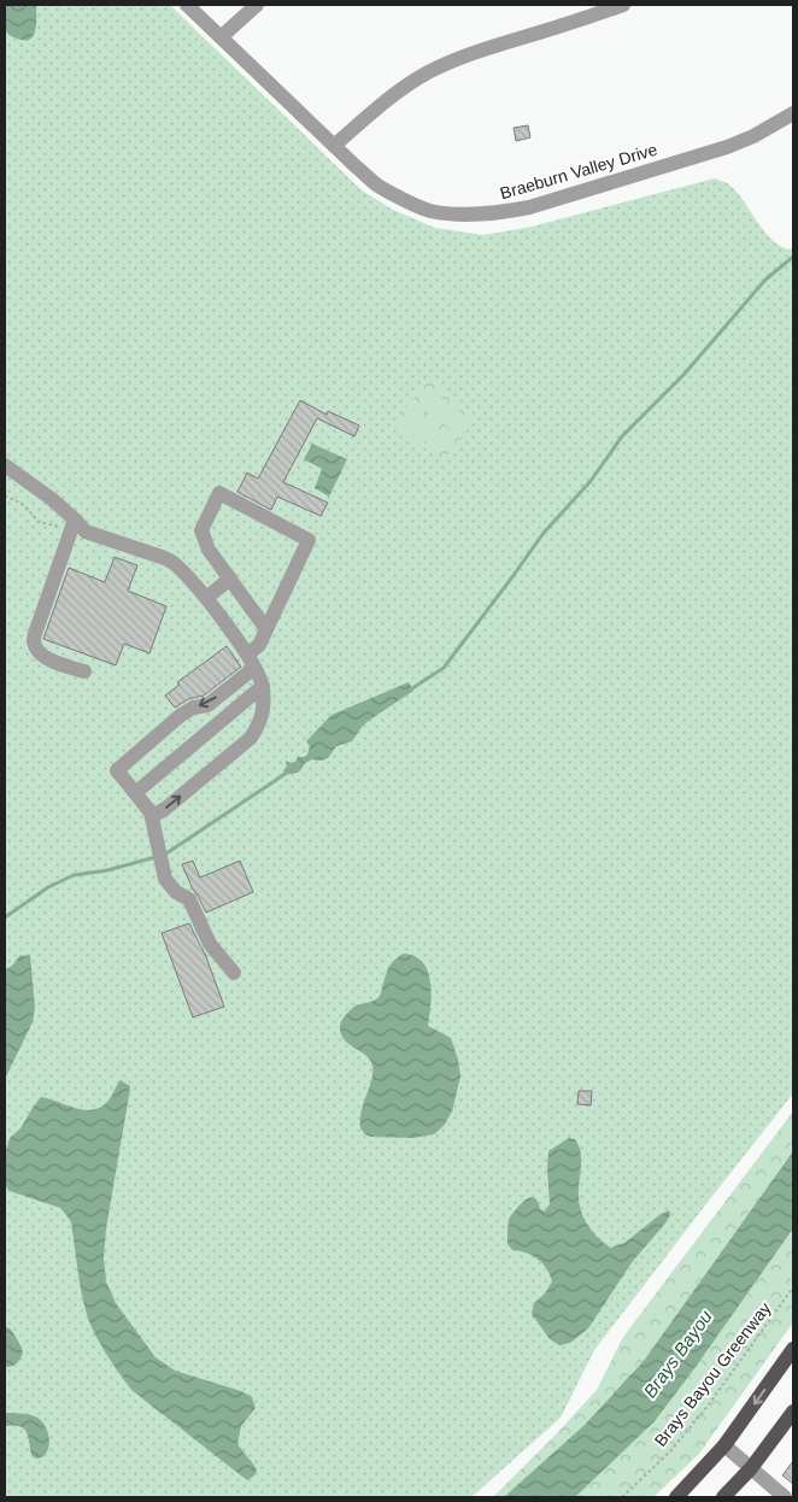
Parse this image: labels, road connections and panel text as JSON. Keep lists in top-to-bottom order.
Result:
{
  "streets": {
    "street": ["Braeburn Valley Drive"],
    "path": ["Brays Bayou Greenway"]
  },
  "water": ["Brays Bayou"]
}
